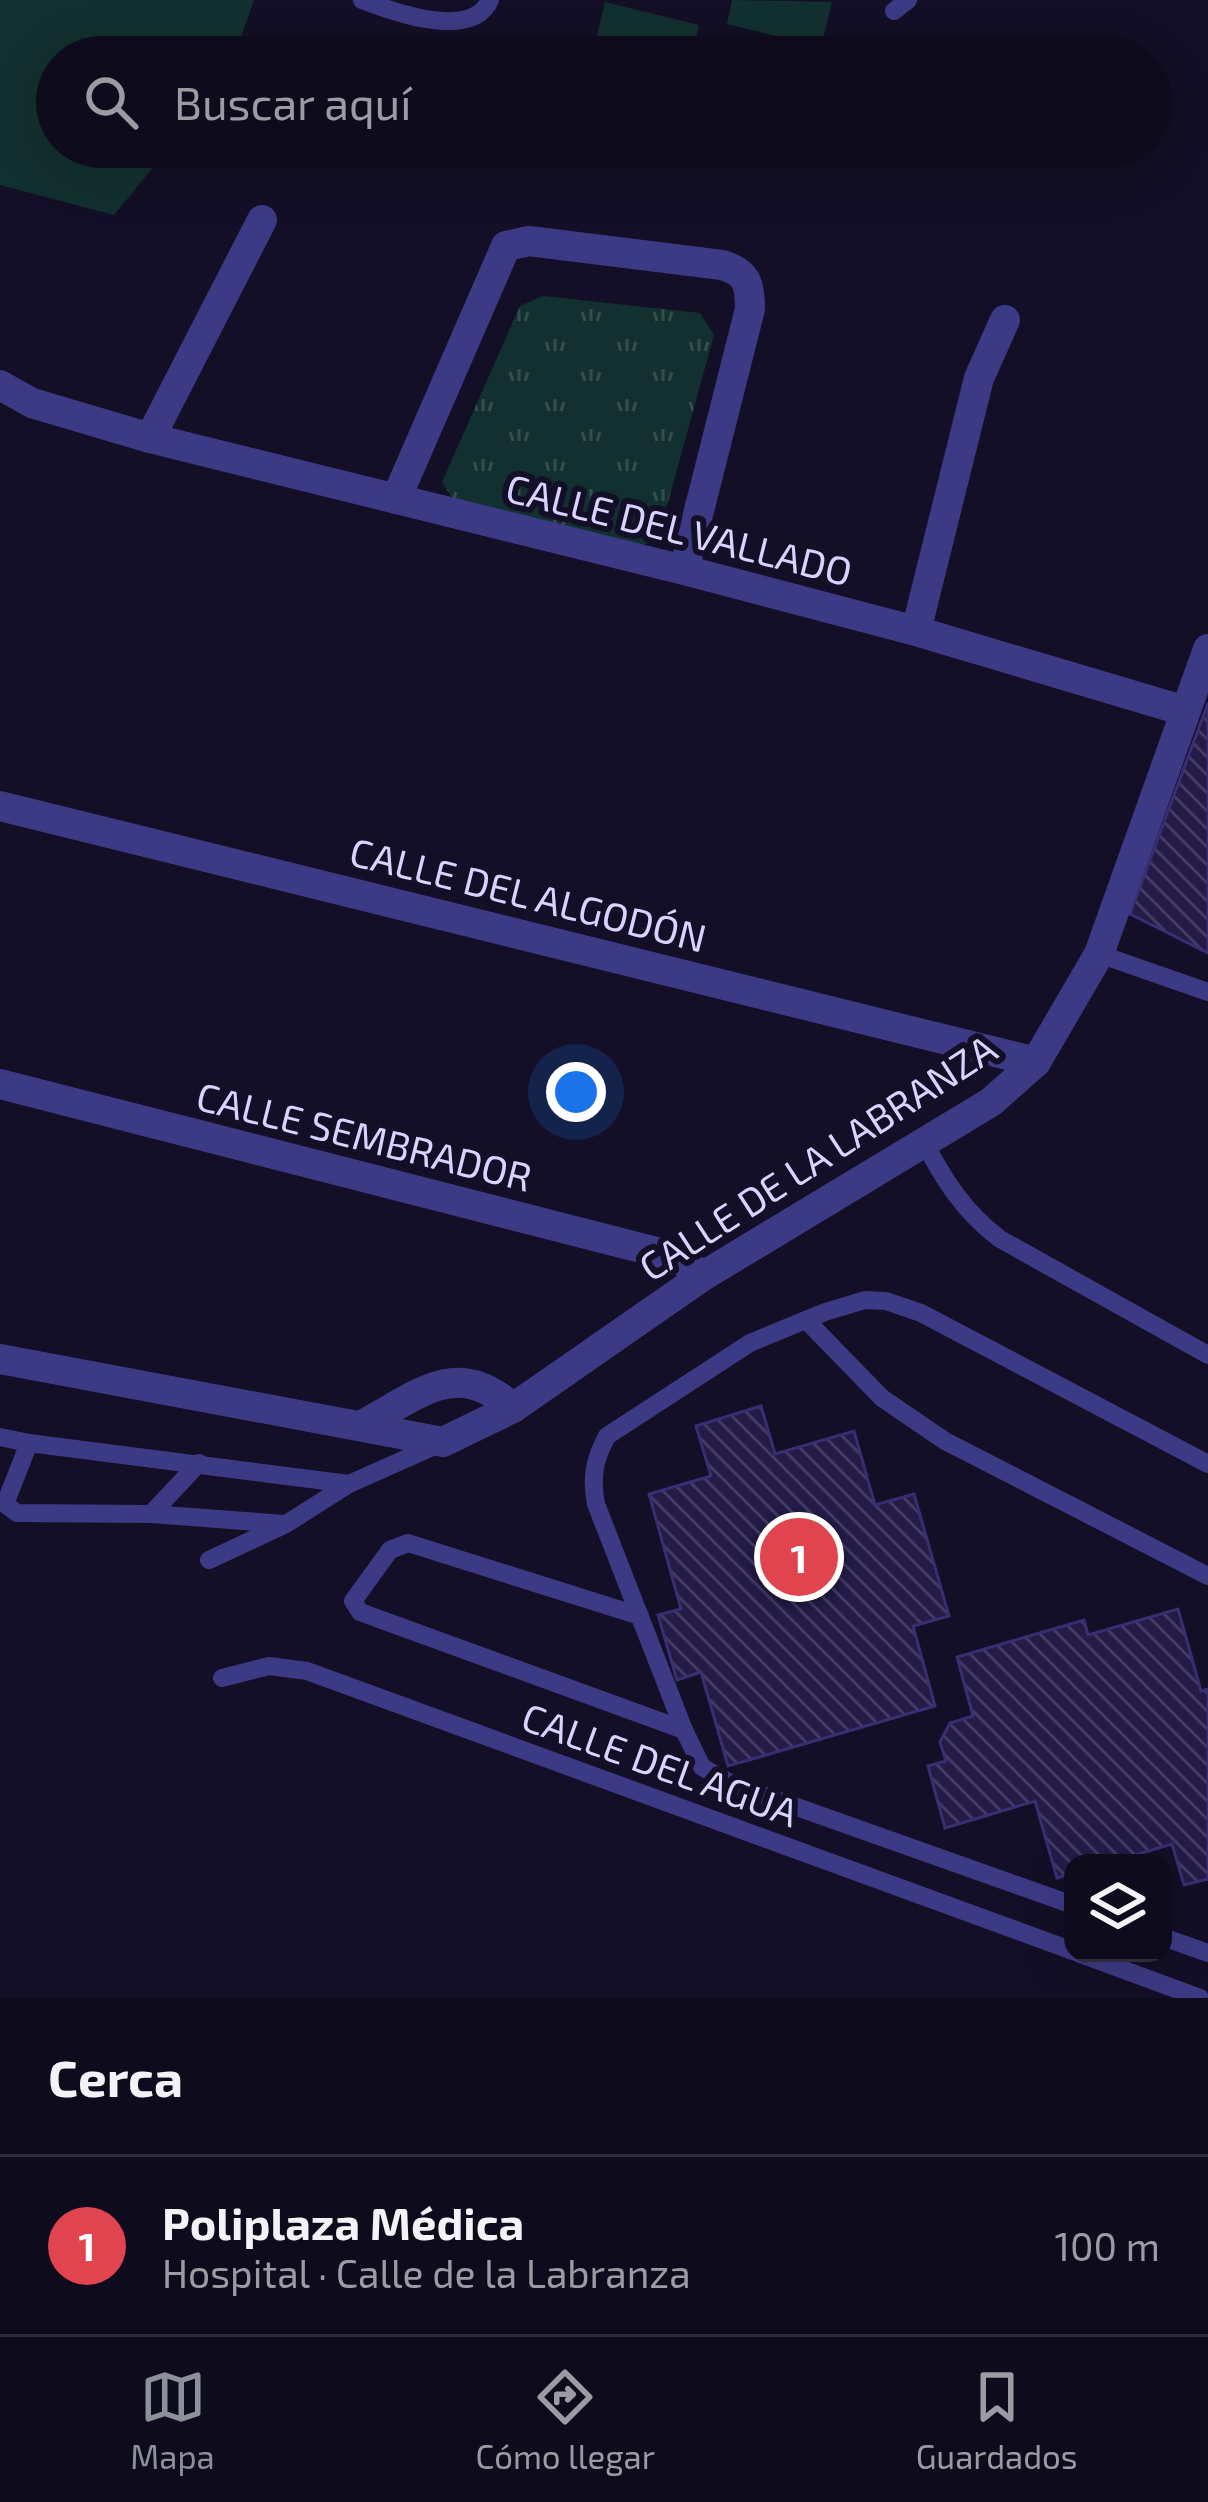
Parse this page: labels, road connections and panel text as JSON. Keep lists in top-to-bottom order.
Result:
{
  "streets": {
    "street": [
      "CALLE DEL VALLADO",
      "CALLE DEL ALGODÓN",
      "CALLE SEMBRADOR",
      "CALLE DE LA LABRANZA"
    ],
    "lane": ["CALLE DEL AGUA"]
  },
  "crossings": [
    ["CALLE DEL VALLADO", "CALLE DE LA LABRANZA"],
    ["CALLE DEL ALGODÓN", "CALLE DE LA LABRANZA"],
    ["CALLE SEMBRADOR", "CALLE DE LA LABRANZA"]
  ],
  "page": {
    "search": "Buscar aquí",
    "pins": "1",
    "heading": "Cerca",
    "list": [
      {
        "mark": "1",
        "name": "Poliplaza Médica",
        "note": "Hospital · Calle de la Labranza",
        "value": "100 m"
      }
    ],
    "nav": ["Mapa", "Cómo llegar", "Guardados"]
  }
}
